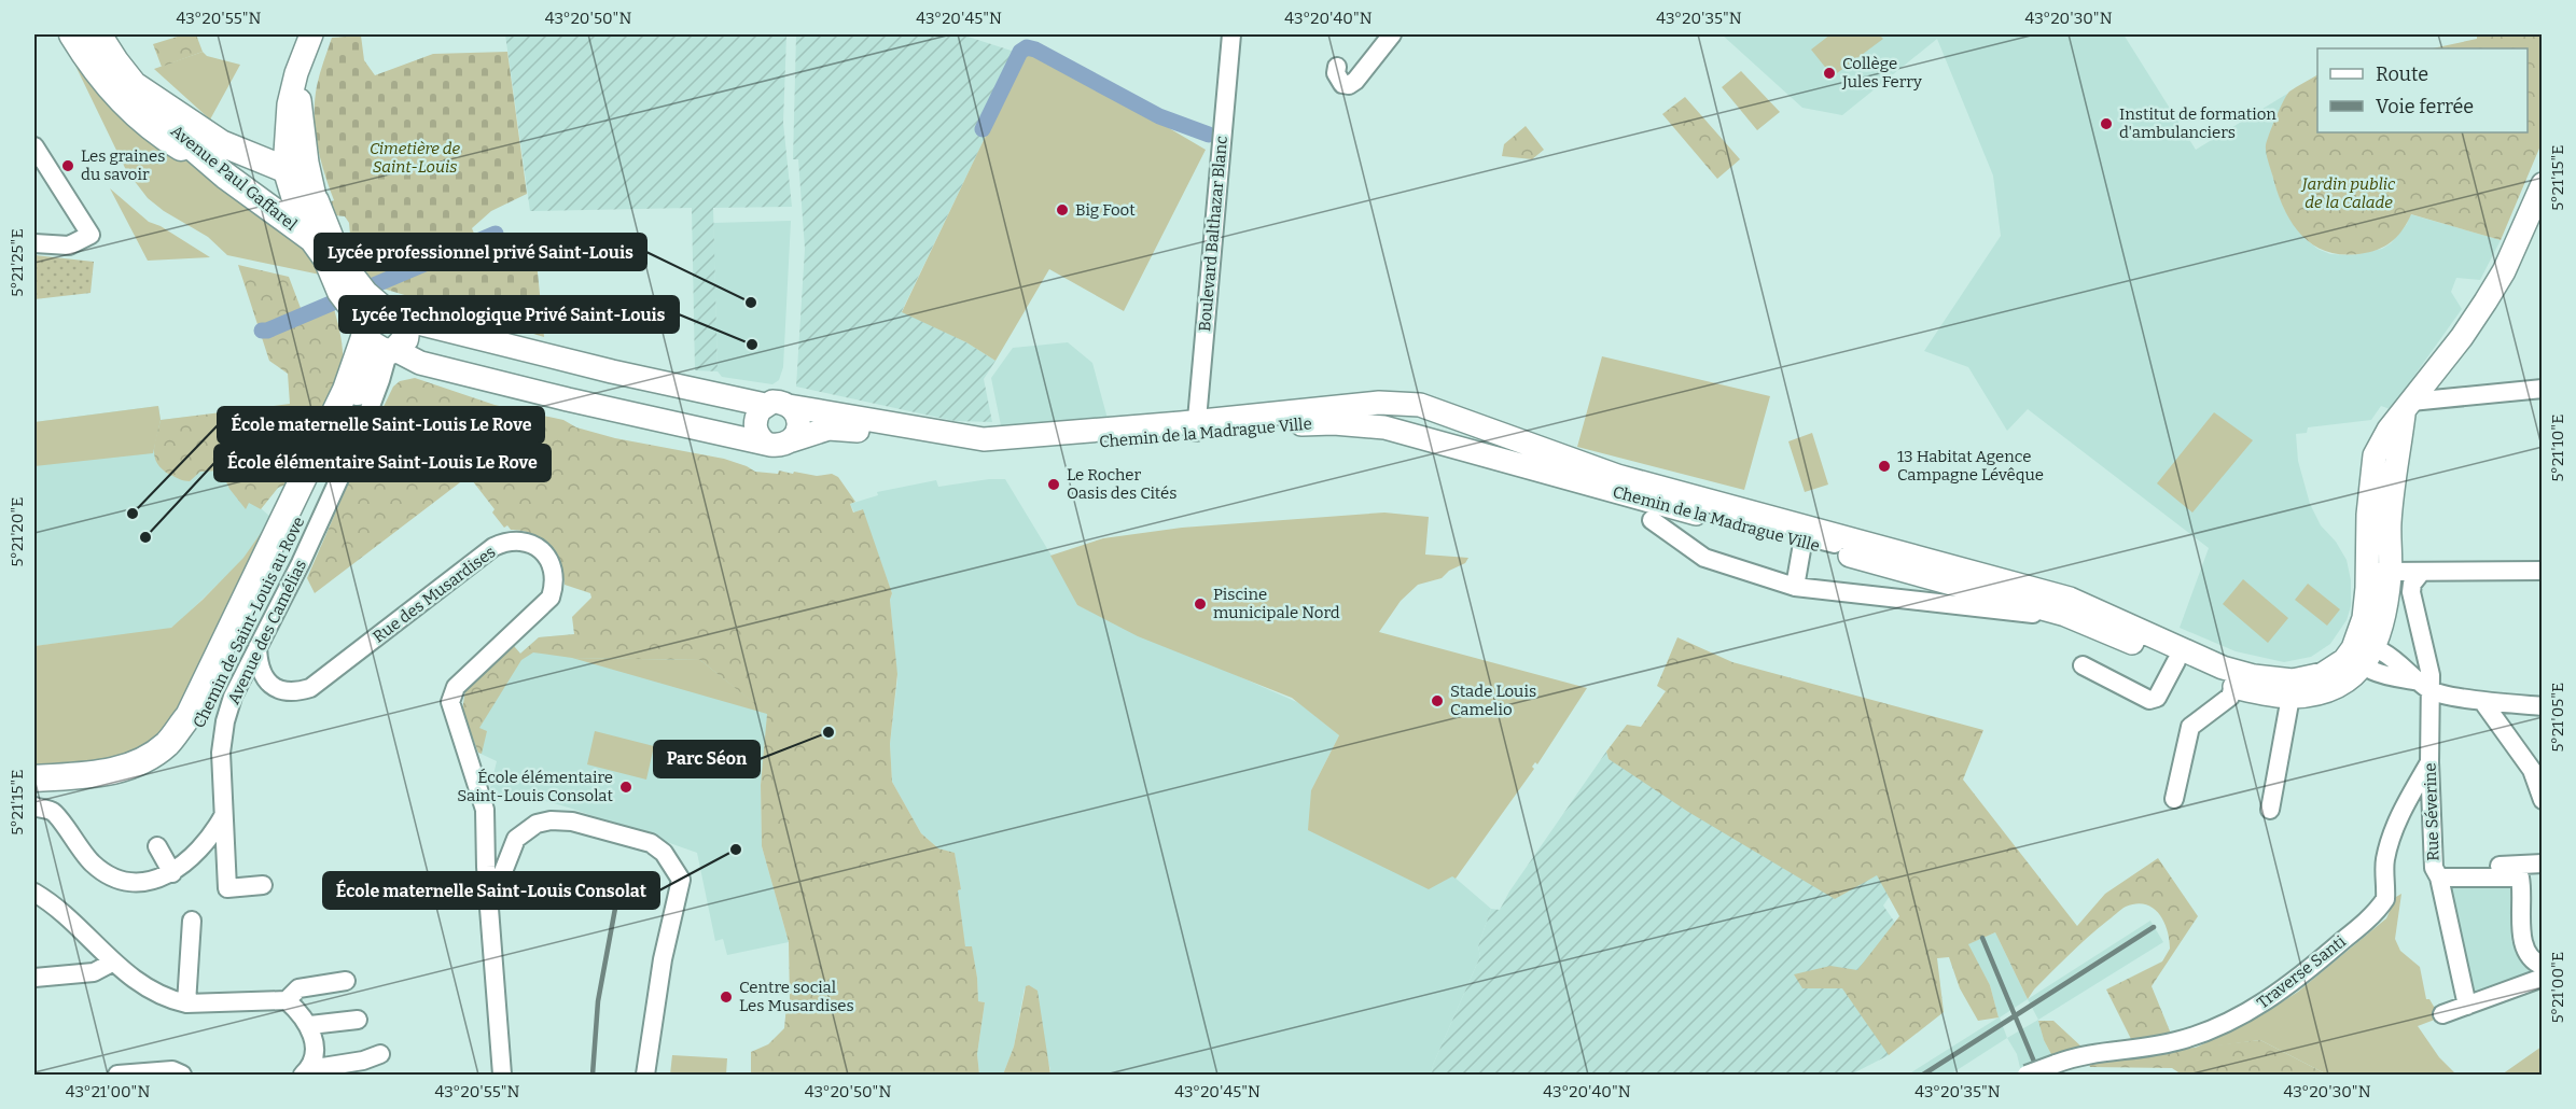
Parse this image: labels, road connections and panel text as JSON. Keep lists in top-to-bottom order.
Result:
{
  "streets": {
    "main road": ["Avenue Paul Gaffarel", "Chemin de Saint-Louis au Rove"],
    "street": [
      "Boulevard Balthazar Blanc",
      "Chemin de la Madrague Ville",
      "Rue des Musardises",
      "Avenue des Camélias",
      "Rue Séverine",
      "Traverse Santi"
    ]
  },
  "crossings": [
    ["Avenue Paul Gaffarel", "Chemin de Saint-Louis au Rove"],
    ["Boulevard Balthazar Blanc", "Chemin de la Madrague Ville"],
    ["Rue des Musardises", "Avenue des Camélias"],
    ["Chemin de Saint-Louis au Rove", "Avenue des Camélias"],
    ["Rue Séverine", "Traverse Santi"]
  ],
  "parks": ["Cimetière de Saint-Louis", "Jardin public de la Calade"],
  "places": [
    "Collège Jules Ferry",
    "Institut de formation d'ambulanciers",
    "Les graines du savoir",
    "Big Foot",
    "Lycée professionnel privé Saint-Louis",
    "Lycée Technologique Privé Saint-Louis",
    "13 Habitat Agence Campagne Lévêque",
    "Le Rocher Oasis des Cités",
    "École maternelle Saint-Louis Le Rove",
    "École élémentaire Saint-Louis Le Rove",
    "Piscine municipale Nord",
    "Stade Louis Camelio",
    "Parc Séon",
    "École élémentaire Saint-Louis Consolat",
    "École maternelle Saint-Louis Consolat",
    "Centre social Les Musardises"
  ],
  "legend": ["Route", "Voie ferrée"],
  "coordinates": [
    "43°20'55\"N",
    "43°20'50\"N",
    "43°20'45\"N",
    "43°20'40\"N",
    "43°20'35\"N",
    "43°20'30\"N",
    "5°21'15\"E",
    "5°21'25\"E",
    "5°21'10\"E",
    "5°21'20\"E",
    "5°21'05\"E",
    "5°21'00\"E",
    "43°21'00\"N"
  ]
}
